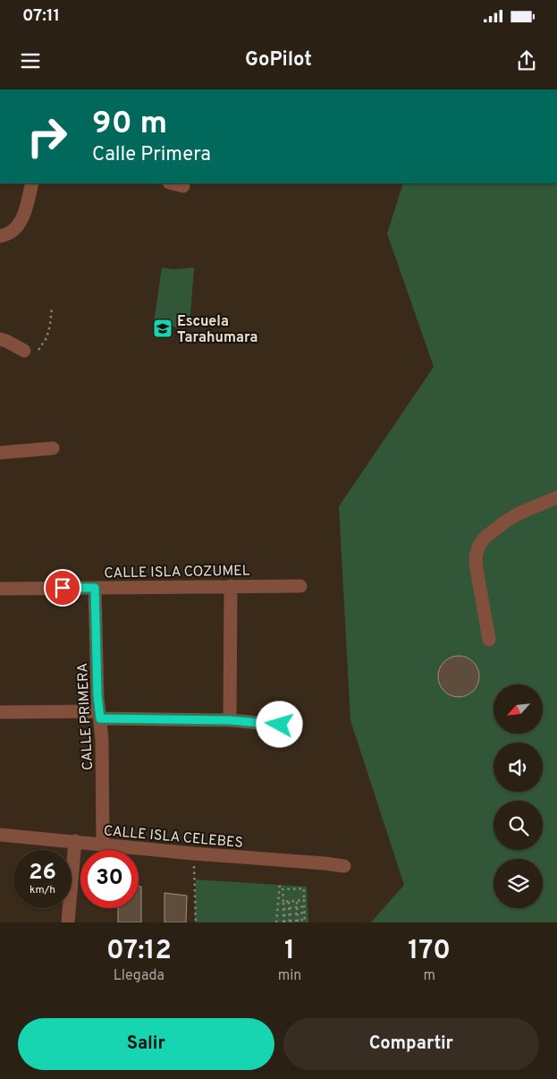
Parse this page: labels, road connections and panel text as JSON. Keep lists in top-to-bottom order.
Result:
{
  "streets": {
    "street": ["CALLE ISLA COZUMEL", "CALLE PRIMERA", "CALLE ISLA CELEBES"]
  },
  "crossings": [
    ["CALLE ISLA COZUMEL", "CALLE PRIMERA"],
    ["CALLE PRIMERA", "CALLE ISLA CELEBES"]
  ],
  "places": {
    "school or university": ["Escuela Tarahumara"]
  },
  "north": "bottom left",
  "page": {
    "status": "07:11",
    "header": "GoPilot",
    "turn": ["90 m", "Calle Primera"],
    "speed": "26 km/h",
    "limit": "30",
    "eta": [
      "07:12",
      "Llegada",
      "1",
      "min",
      "170",
      "m"
    ],
    "buttons": ["Salir", "Compartir"]
  }
}
